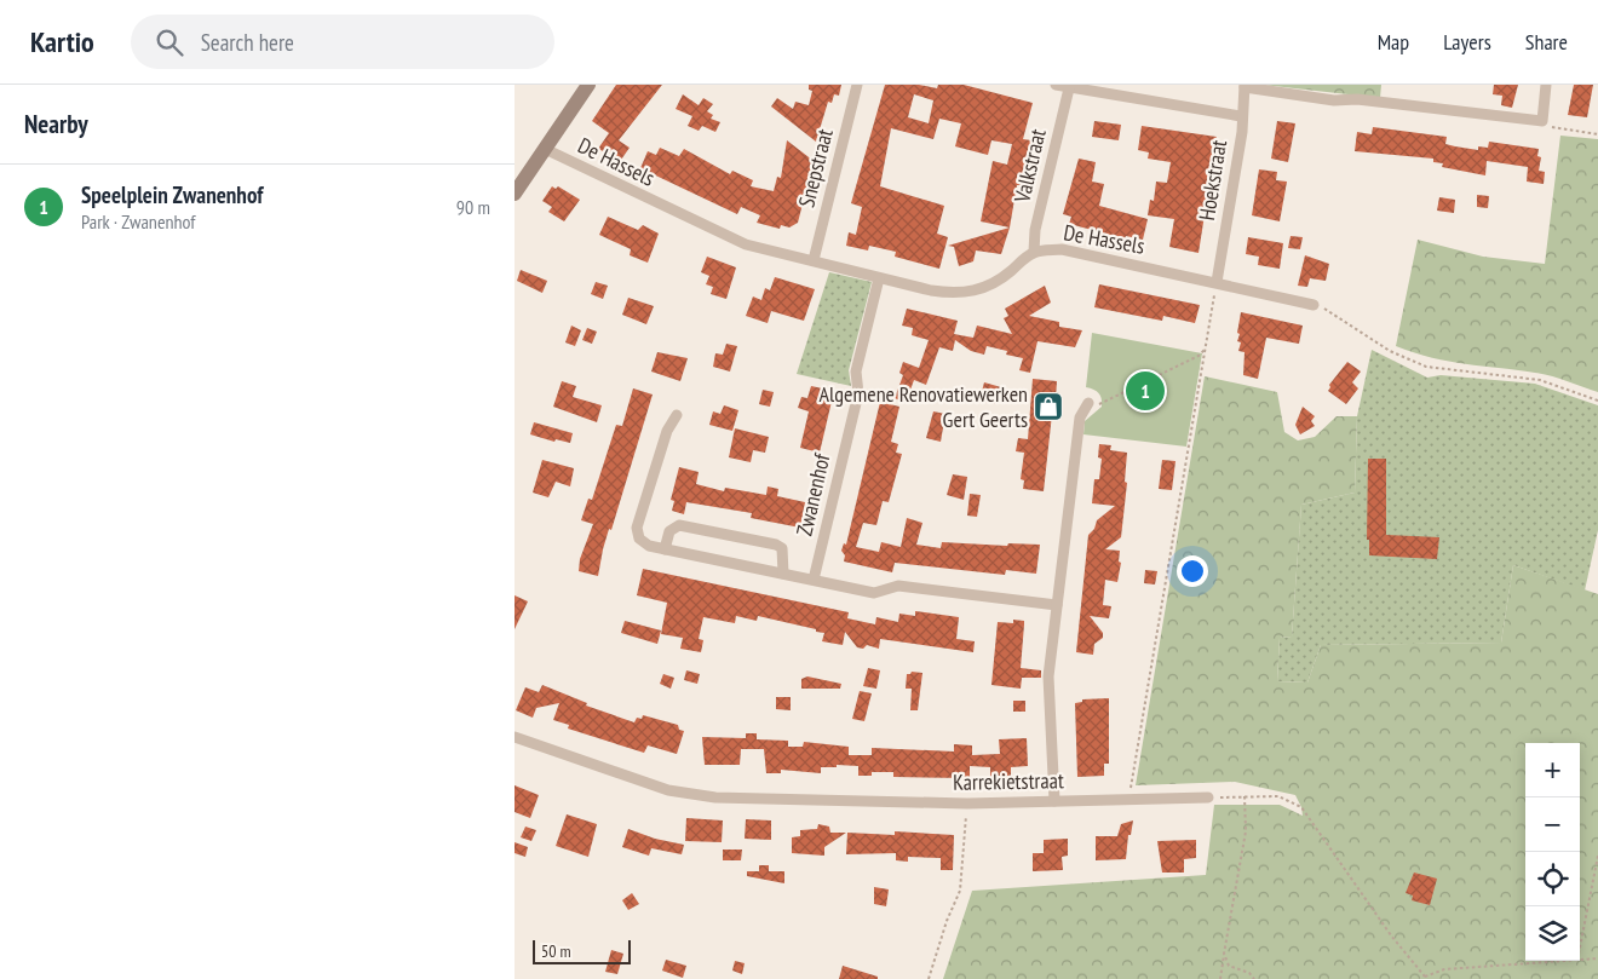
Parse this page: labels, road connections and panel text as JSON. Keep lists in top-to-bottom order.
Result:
{
  "streets": {
    "street": [
      "De Hassels",
      "Valkstraat",
      "Snepstraat",
      "Hoekstraat",
      "Zwanenhof",
      "Karrekietstraat"
    ]
  },
  "crossings": [
    ["De Hassels", "Valkstraat"],
    ["De Hassels", "Snepstraat"],
    ["De Hassels", "Hoekstraat"],
    ["De Hassels", "Zwanenhof"]
  ],
  "places": {
    "shop": ["Algemene Renovatiewerken Gert Geerts"]
  },
  "scale_bar": "50 m",
  "page": {
    "header": "Kartio",
    "search": "Search here",
    "nav": ["Map", "Layers", "Share"],
    "heading": "Nearby",
    "list": [
      {
        "mark": "1",
        "name": "Speelplein Zwanenhof",
        "note": "Park · Zwanenhof",
        "value": "90 m"
      }
    ],
    "pins": "1",
    "map_buttons": ["+", "−"],
    "scale": "50 m"
  }
}
